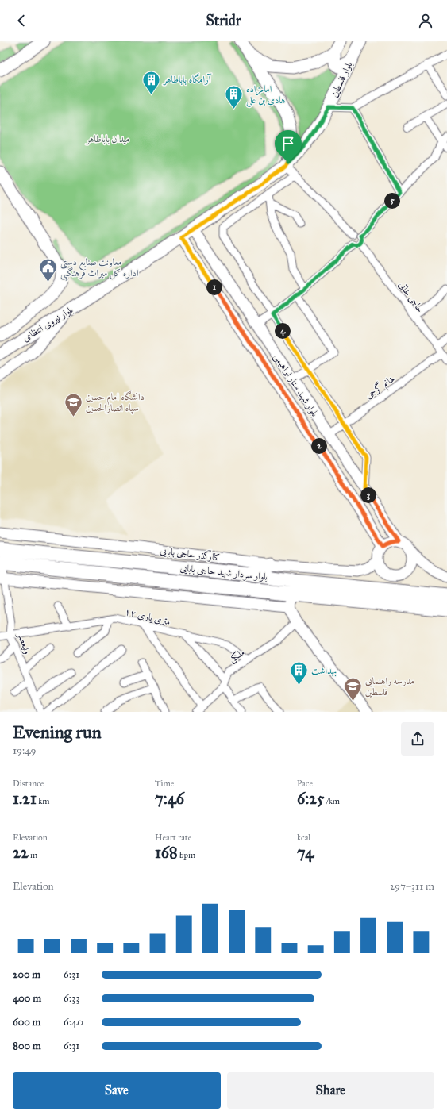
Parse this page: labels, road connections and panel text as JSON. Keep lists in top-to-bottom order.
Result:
{
  "streets": {
    "highway": ["بلوار سردار شهید حاجی بابایی"],
    "main road": [
      "بلوار فلسطین",
      "بلوار نیروی انتظامی",
      "بلوار شهید ستار ابراهیمی",
      "کنارگذر حاجی بابایی"
    ],
    "street": [
      "حاجی خانی",
      "خانم گرجی",
      "۱۲ متری یاری",
      "ولیعصر",
      "ملکی"
    ]
  },
  "crossings": [
    ["حاجی خانی", "خانم گرجی"],
    ["بلوار نیروی انتظامی", "بلوار شهید ستار ابراهیمی"],
    ["بلوار شهید ستار ابراهیمی", "خانم گرجی"],
    ["بلوار شهید ستار ابراهیمی", "کنارگذر حاجی بابایی"],
    ["بلوار سردار شهید حاجی بابایی", "ولیعصر"],
    ["۱۲ متری یاری", "ولیعصر"],
    ["۱۲ متری یاری", "ملکی"]
  ],
  "parks": ["میدان باباطاهر"],
  "places": {
    "building": ["آرامگاه باباطاهر", "امامزاده هادی بن علی", "بهداشت"],
    "public building": ["معاونت صنایع دستی اداره کل میراث فرهنگیی"],
    "school or university": ["دانشگاه امام حسین سپاه انصارالحسین", "مدرسه راهنمایی فلسطین"]
  },
  "page": {
    "header": "Stridr",
    "pins": [
      "5",
      "1",
      "4",
      "2",
      "3"
    ],
    "heading": ["Evening run", "19:49"],
    "stats": [
      ["Distance", "1.21 km"],
      ["Time", "7:46"],
      ["Pace", "6:25 /km"],
      ["Elevation", "22 m"],
      ["Heart rate", "168 bpm"],
      ["kcal", "74"]
    ],
    "chart": ["Elevation", "297–311 m"],
    "list": [
      {
        "name": "200 m",
        "note": "6:31"
      },
      {
        "name": "400 m",
        "note": "6:33"
      },
      {
        "name": "600 m",
        "note": "6:40"
      },
      {
        "name": "800 m",
        "note": "6:31"
      }
    ],
    "buttons": ["Save", "Share"]
  }
}
